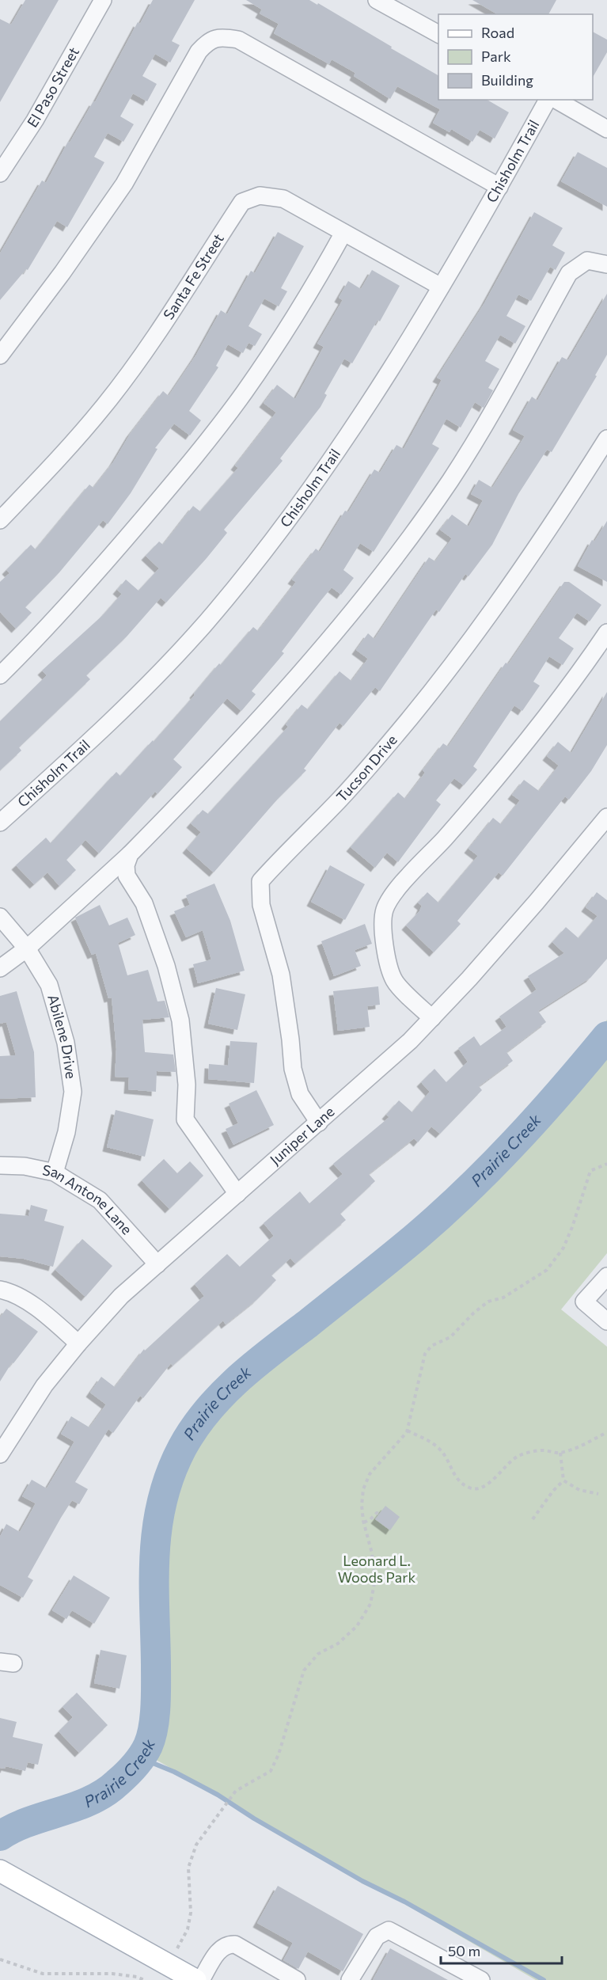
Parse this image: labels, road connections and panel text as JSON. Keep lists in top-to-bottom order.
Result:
{
  "streets": {
    "street": [
      "El Paso Street",
      "Chisholm Trail",
      "Santa Fe Street",
      "Tucson Drive",
      "Abilene Drive",
      "Juniper Lane",
      "San Antone Lane"
    ]
  },
  "crossings": [
    ["Chisholm Trail", "Santa Fe Street"],
    ["Tucson Drive", "Juniper Lane"],
    ["Abilene Drive", "San Antone Lane"],
    ["Juniper Lane", "San Antone Lane"]
  ],
  "water": ["Prairie Creek"],
  "parks": ["Leonard L. Woods Park"],
  "legend": ["Road", "Park", "Building"],
  "scale_bar": "50 m"
}
